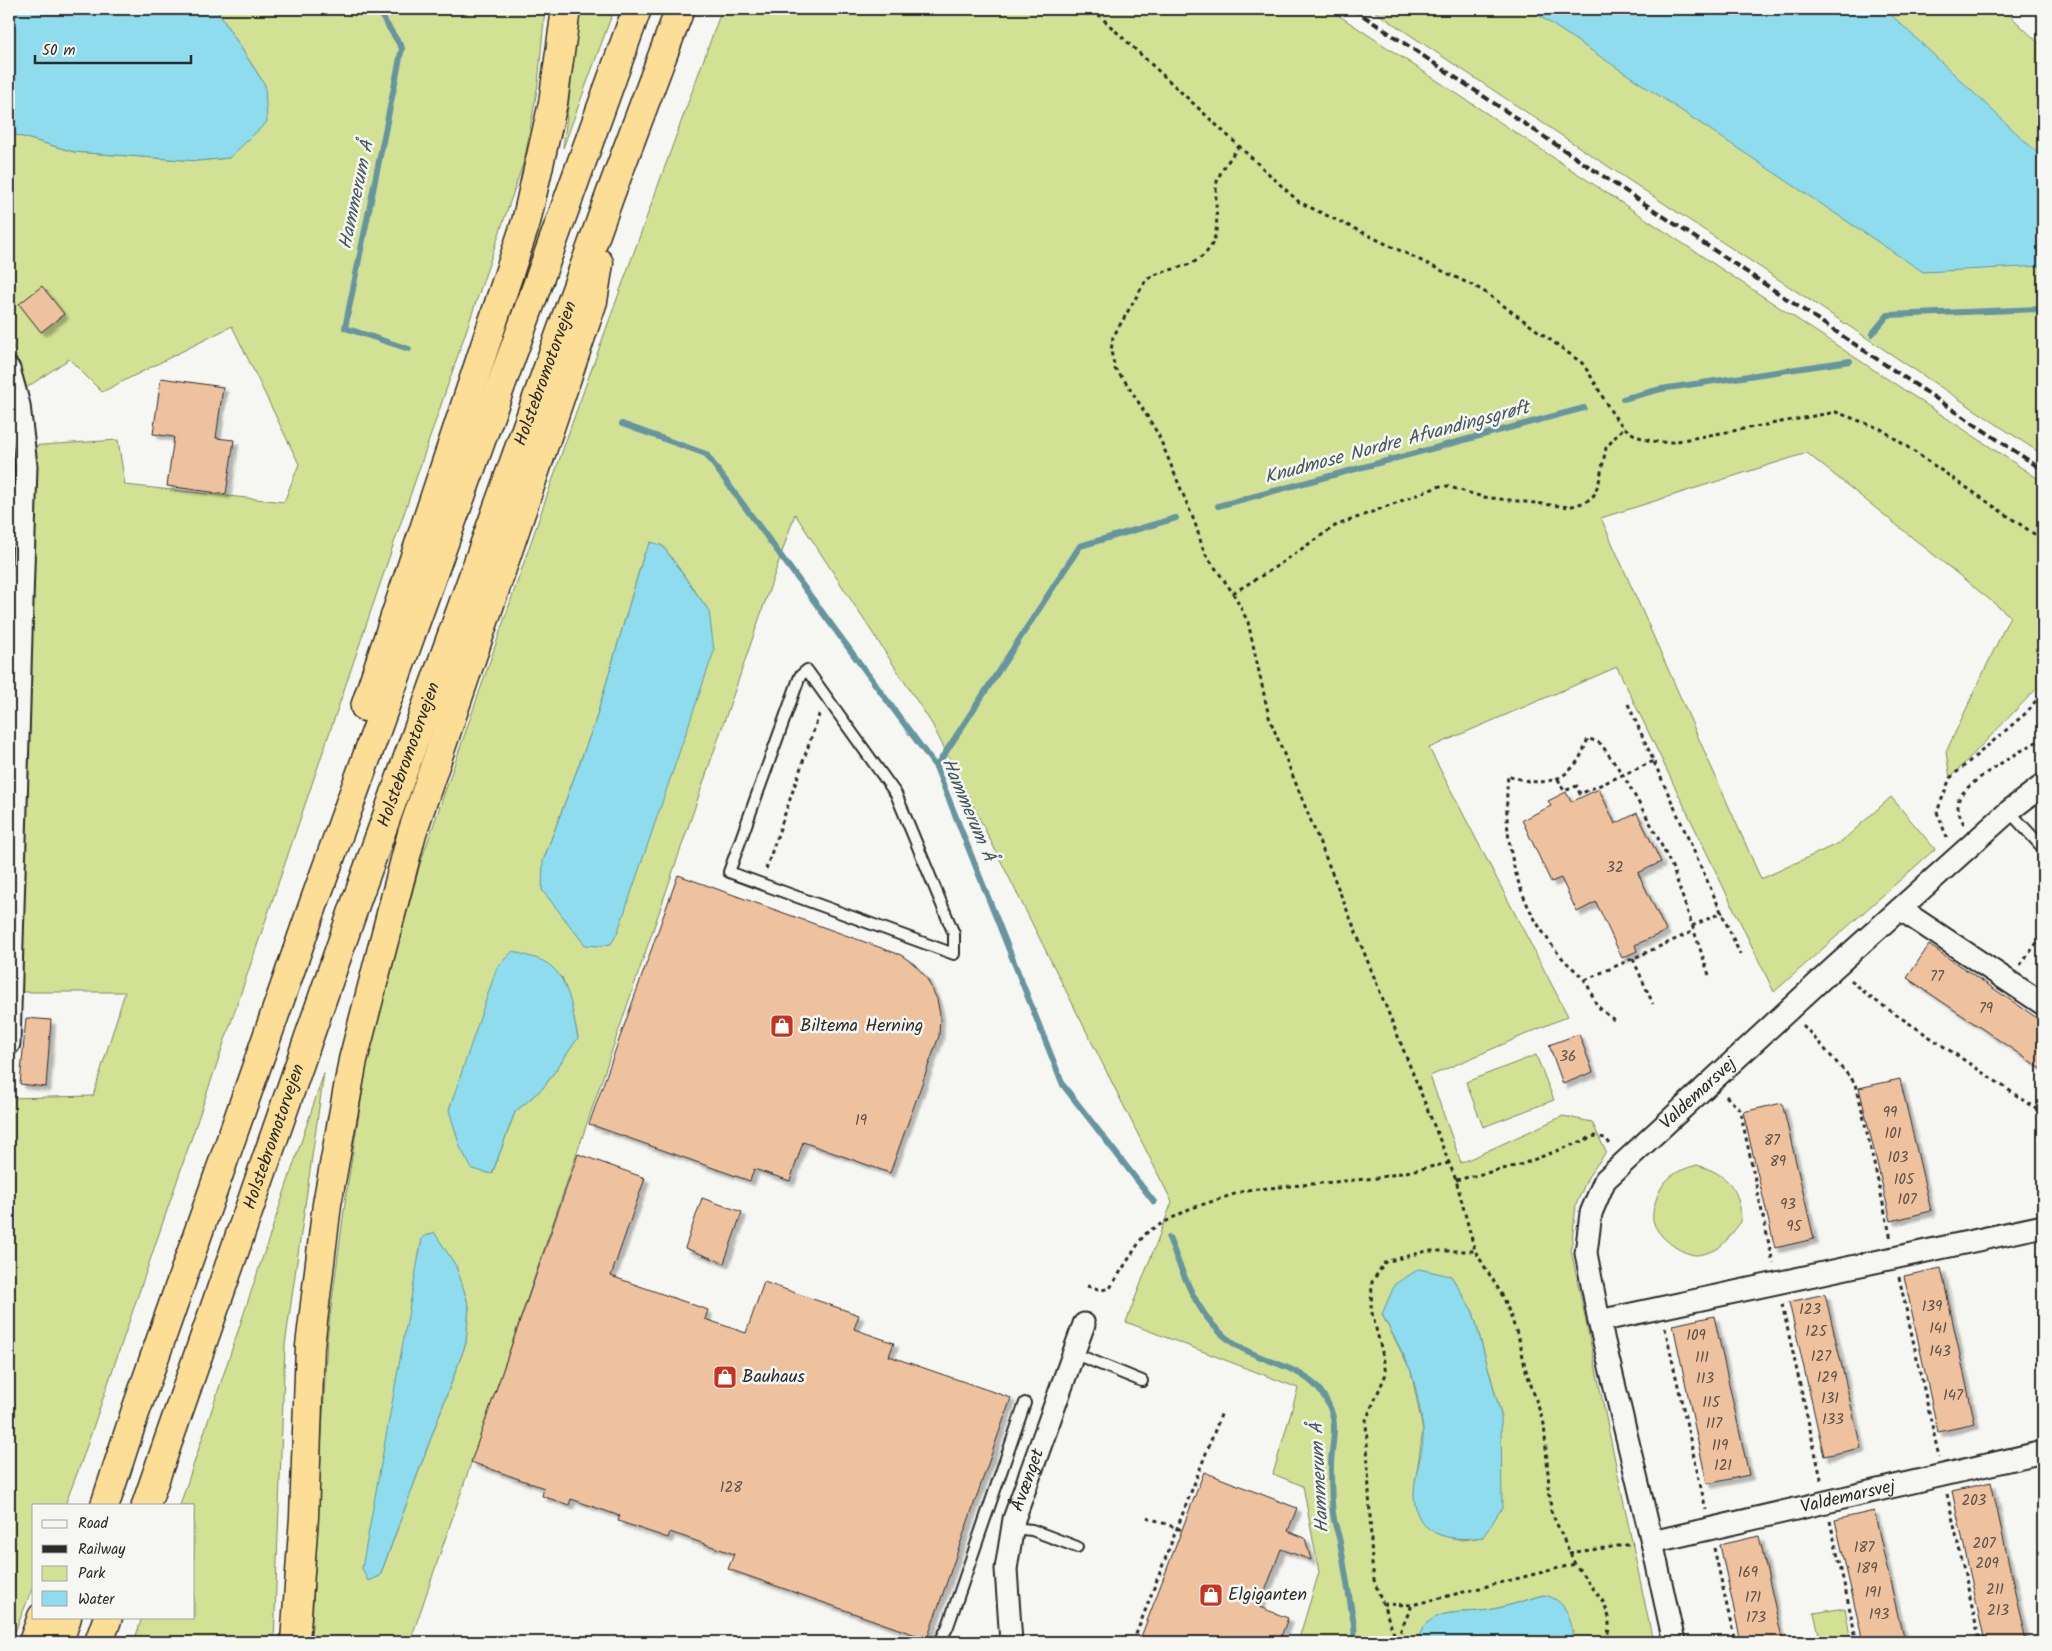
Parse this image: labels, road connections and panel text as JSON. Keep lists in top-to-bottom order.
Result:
{
  "streets": {
    "highway": ["Holstebromotorvejen"],
    "street": ["Valdemarsvej", "Åvænget"]
  },
  "water": ["Hammerum Å", "Knudmose Nordre Afvandingsgrøft"],
  "places": {
    "shop": ["Biltema Herning", "Bauhaus", "Elgiganten"]
  },
  "house_numbers": [
    "32",
    "77",
    "79",
    "36",
    "99",
    "19",
    "101",
    "87",
    "103",
    "89",
    "105",
    "107",
    "93",
    "95",
    "139",
    "123",
    "141",
    "125",
    "109",
    "143",
    "127",
    "111",
    "129",
    "113",
    "147",
    "131",
    "115",
    "133",
    "117",
    "119",
    "121",
    "128",
    "203",
    "207",
    "187",
    "209",
    "189",
    "169",
    "211",
    "191",
    "171",
    "213",
    "193",
    "173"
  ],
  "legend": [
    "Road",
    "Railway",
    "Park",
    "Water"
  ],
  "scale_bar": "50 m"
}
